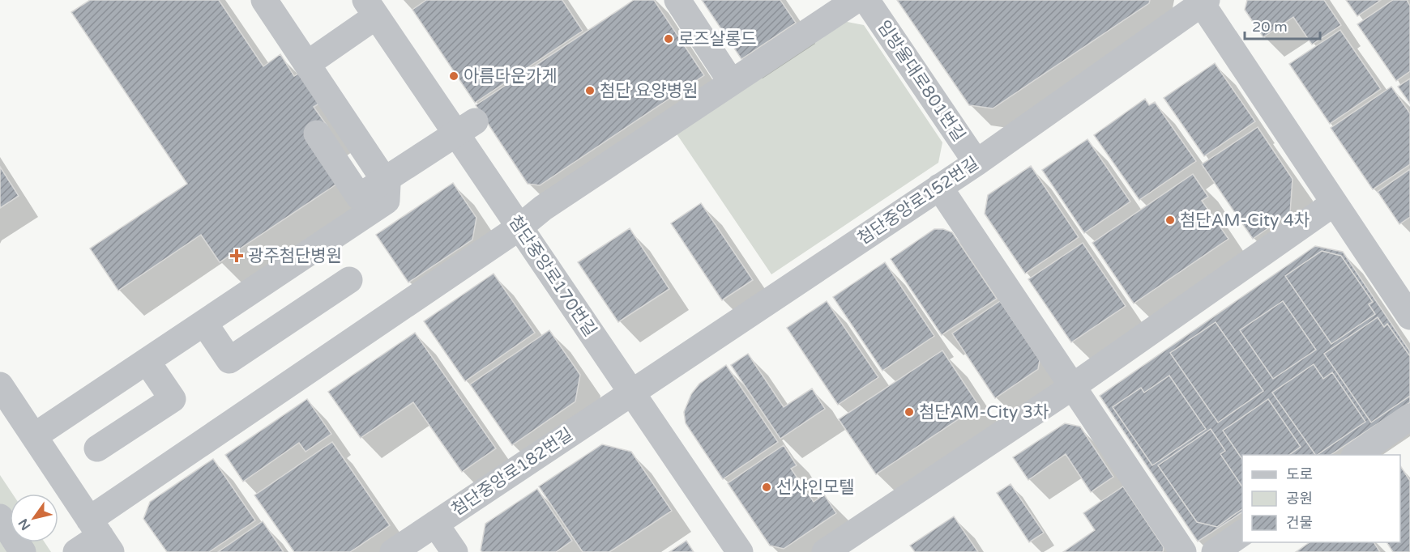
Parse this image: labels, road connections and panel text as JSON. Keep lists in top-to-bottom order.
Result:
{
  "streets": {
    "street": [
      "임방울대로801번길",
      "첨단중앙로152번길",
      "첨단중앙로170번길",
      "첨단중앙로182번길"
    ]
  },
  "crossings": [
    ["임방울대로801번길", "첨단중앙로152번길"],
    ["첨단중앙로152번길", "첨단중앙로170번길"],
    ["첨단중앙로152번길", "첨단중앙로182번길"],
    ["첨단중앙로170번길", "첨단중앙로182번길"]
  ],
  "places": {
    "other": [
      "로즈살롱드",
      "아름다운가게",
      "첨단 요양병원",
      "첨단AM-City 4차",
      "첨단AM-City 3차",
      "선샤인모텔"
    ],
    "health": ["광주첨단병원"]
  },
  "legend": ["도로", "공원", "건물"],
  "scale_bar": "20 m",
  "north": "bottom left"
}
